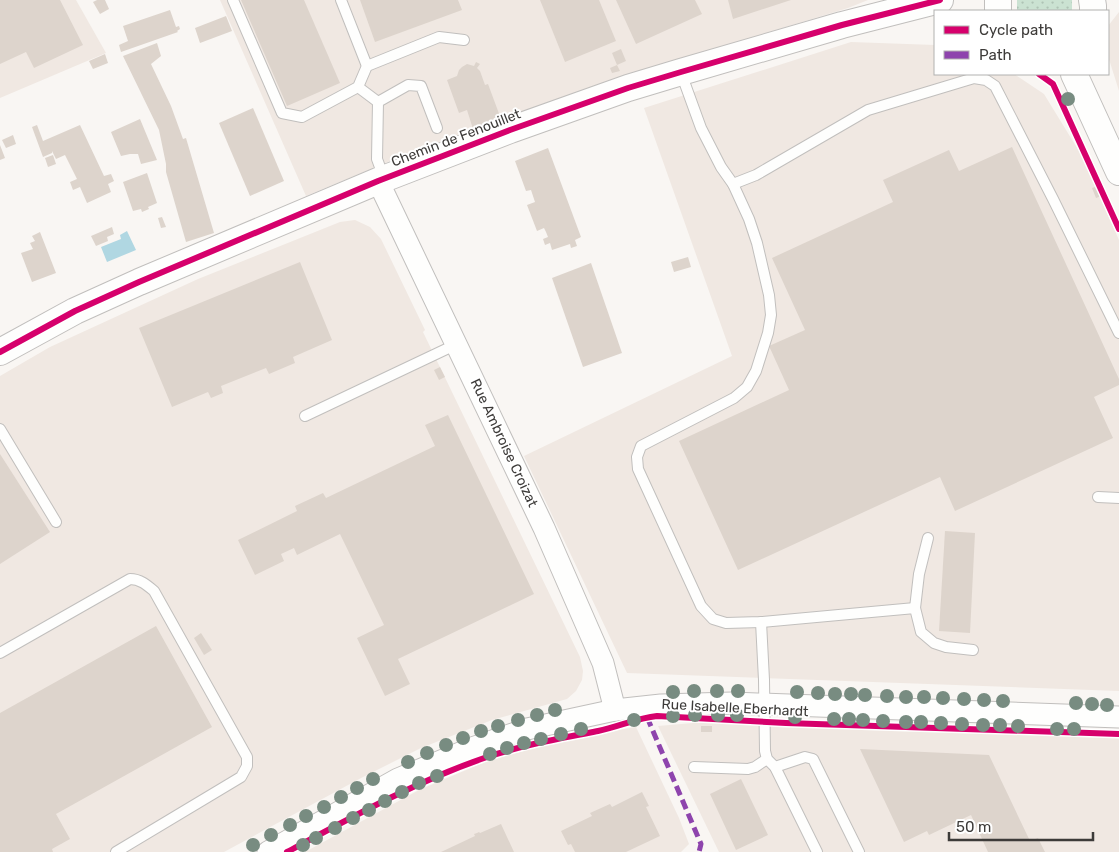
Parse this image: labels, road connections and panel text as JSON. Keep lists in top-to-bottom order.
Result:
{
  "streets": {
    "street": ["Chemin de Fenouillet", "Rue Ambroise Croizat", "Rue Isabelle Eberhardt"]
  },
  "crossings": [
    ["Chemin de Fenouillet", "Rue Ambroise Croizat"],
    ["Rue Ambroise Croizat", "Rue Isabelle Eberhardt"]
  ],
  "legend": ["Cycle path", "Path"],
  "scale_bar": "50 m"
}
